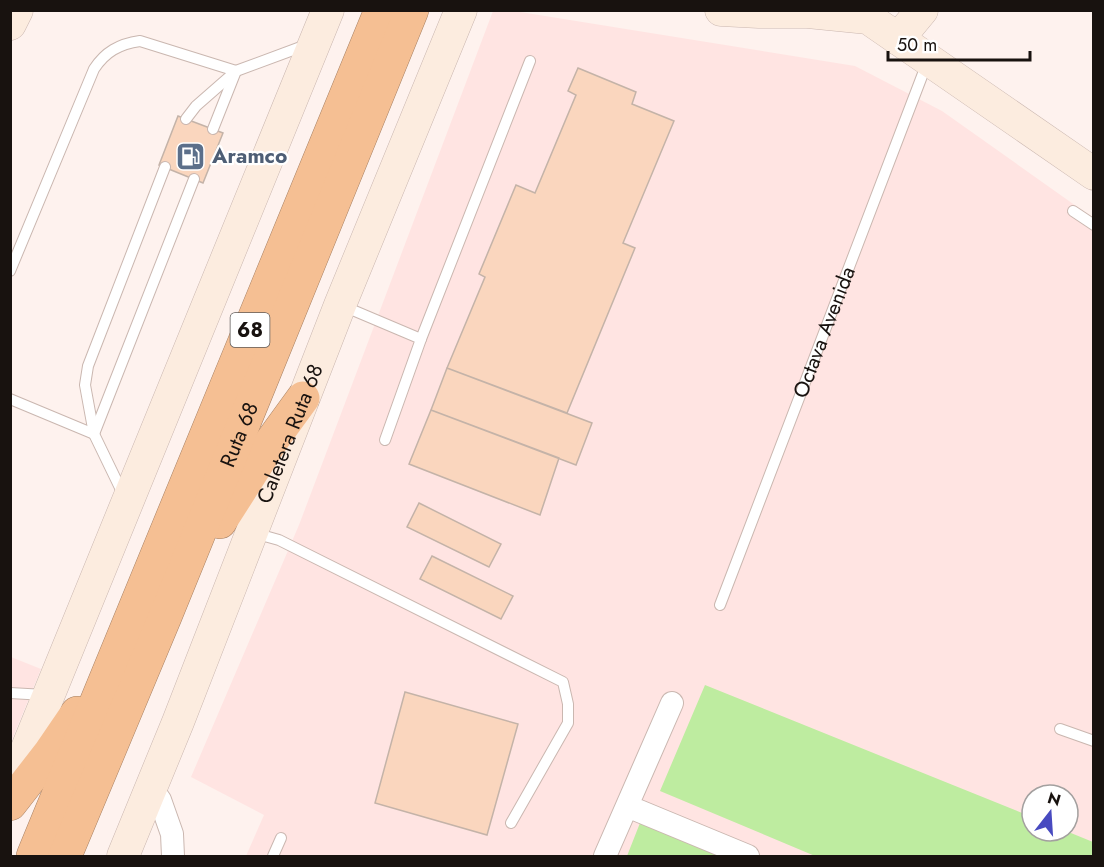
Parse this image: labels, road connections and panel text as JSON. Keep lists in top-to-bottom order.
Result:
{
  "streets": {
    "highway": ["68", "Ruta 68"],
    "main road": ["Caletera Ruta 68"],
    "lane": ["Octava Avenida"]
  },
  "places": {
    "fuel station": ["Aramco"]
  },
  "scale_bar": "50 m",
  "north": "top"
}
